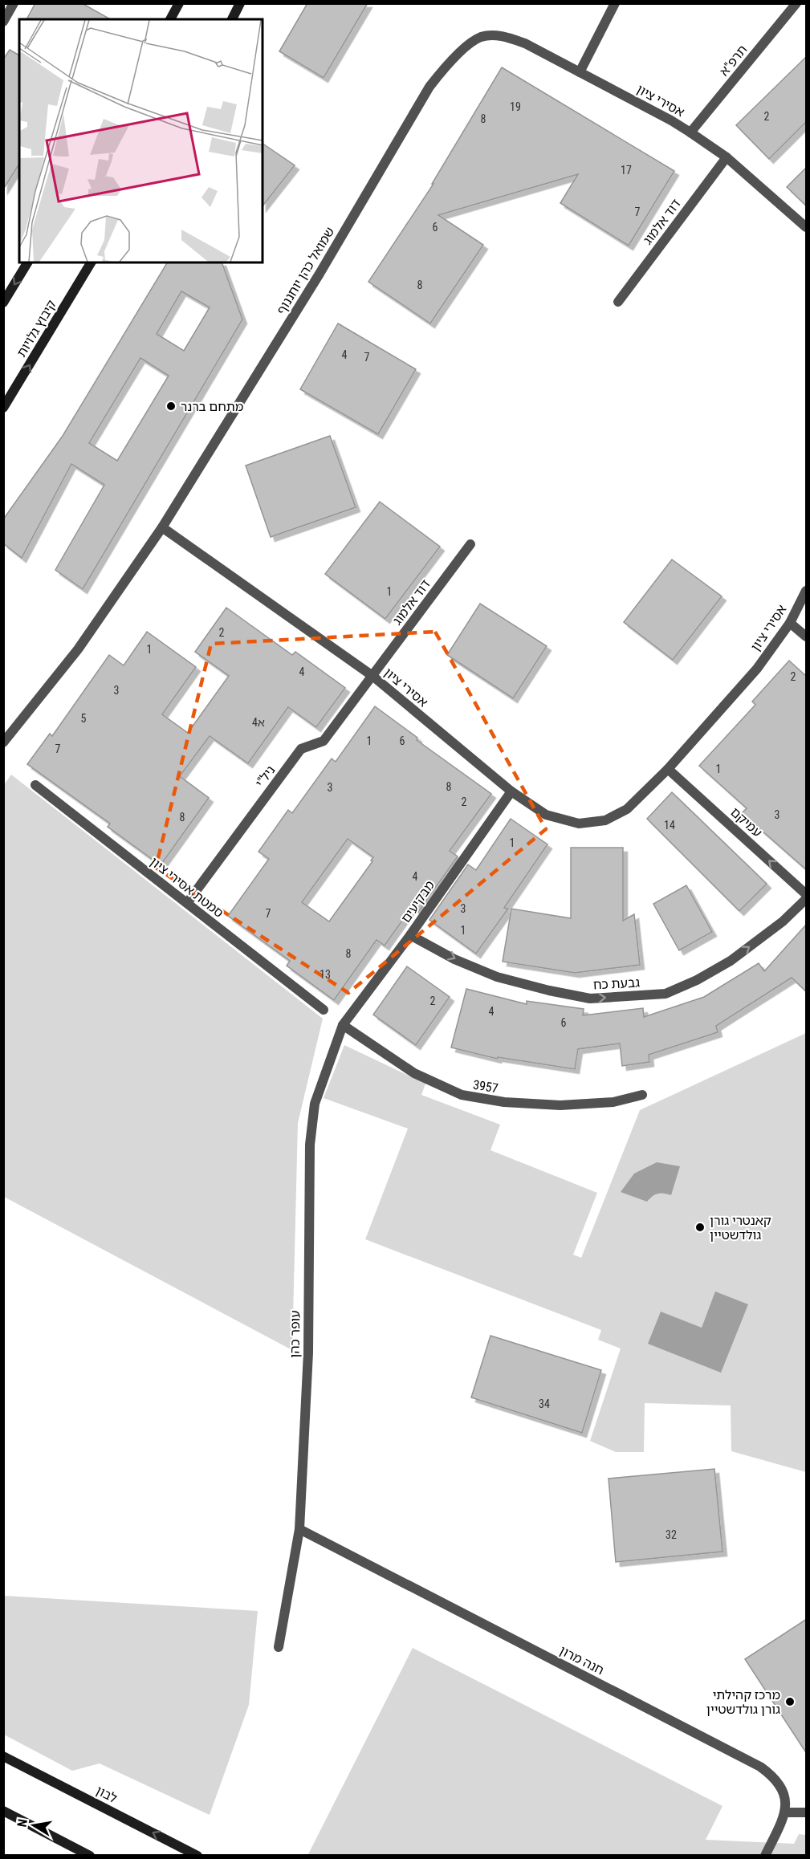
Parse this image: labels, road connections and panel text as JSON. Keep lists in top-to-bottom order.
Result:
{
  "streets": {
    "main road": ["קיבוץ גלויות", "לבון"],
    "street": [
      "תרפ\"א",
      "אסירי ציון",
      "דוד אלמוג",
      "שמואל כהן יוחננוף",
      "ניל\"י",
      "עמיקם",
      "סמטת אסירי ציון",
      "מבקיעים",
      "גבעת כח",
      "3957",
      "עופר כהן",
      "חנה מרון"
    ]
  },
  "crossings": [
    ["תרפ\"א", "אסירי ציון"],
    ["אסירי ציון", "דוד אלמוג"],
    ["אסירי ציון", "שמואל כהן יוחננוף"],
    ["אסירי ציון", "ניל\"י"],
    ["אסירי ציון", "עמיקם"],
    ["אסירי ציון", "מבקיעים"],
    ["דוד אלמוג", "ניל\"י"],
    ["ניל\"י", "סמטת אסירי ציון"],
    ["מבקיעים", "גבעת כח"],
    ["מבקיעים", "3957"],
    ["מבקיעים", "עופר כהן"],
    ["3957", "עופר כהן"],
    ["עופר כהן", "חנה מרון"]
  ],
  "one_way": ["קיבוץ גלויות", "עמיקם", "גבעת כח"],
  "places": ["מתחם ברנר", "קאנטרי גורן גולדשטיין", "מרכז קהילתי גורן גולדשטיין"],
  "house_numbers": [
    "19",
    "2",
    "8",
    "17",
    "7",
    "6",
    "8",
    "4",
    "7",
    "1",
    "2",
    "1",
    "4",
    "2",
    "3",
    "5",
    "4א",
    "1",
    "6",
    "7",
    "1",
    "8",
    "3",
    "2",
    "3",
    "8",
    "14",
    "1",
    "4",
    "3",
    "7",
    "1",
    "8",
    "13",
    "2",
    "4",
    "6",
    "34",
    "32"
  ],
  "north": "left"
}
